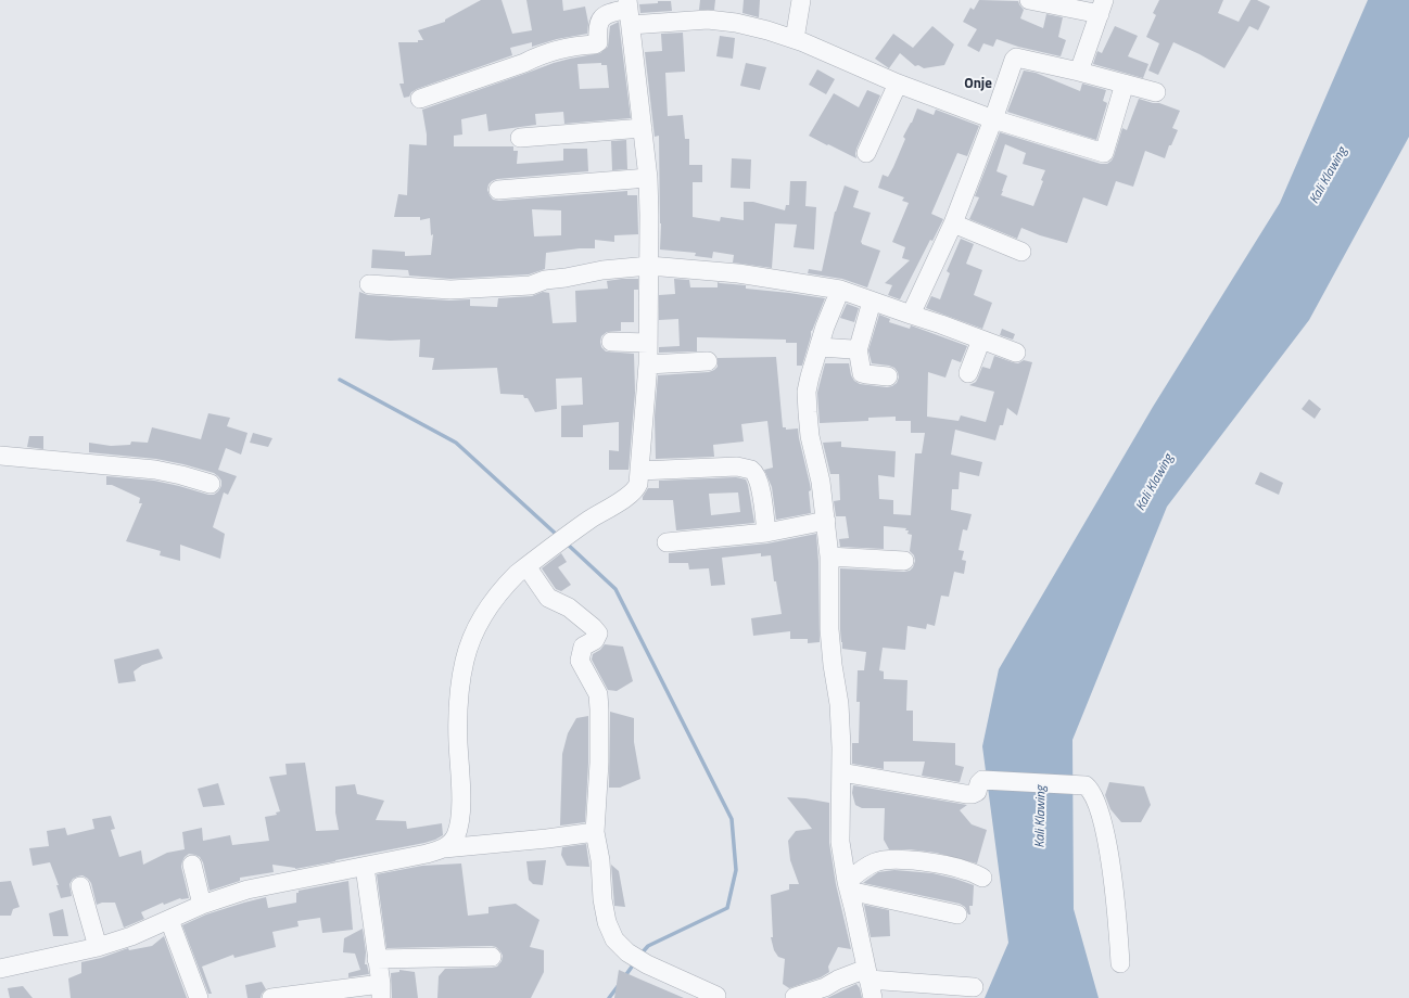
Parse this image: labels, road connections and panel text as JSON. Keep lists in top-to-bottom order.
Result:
{
  "districts": ["Onje"],
  "water": ["Kali Klawing"]
}
